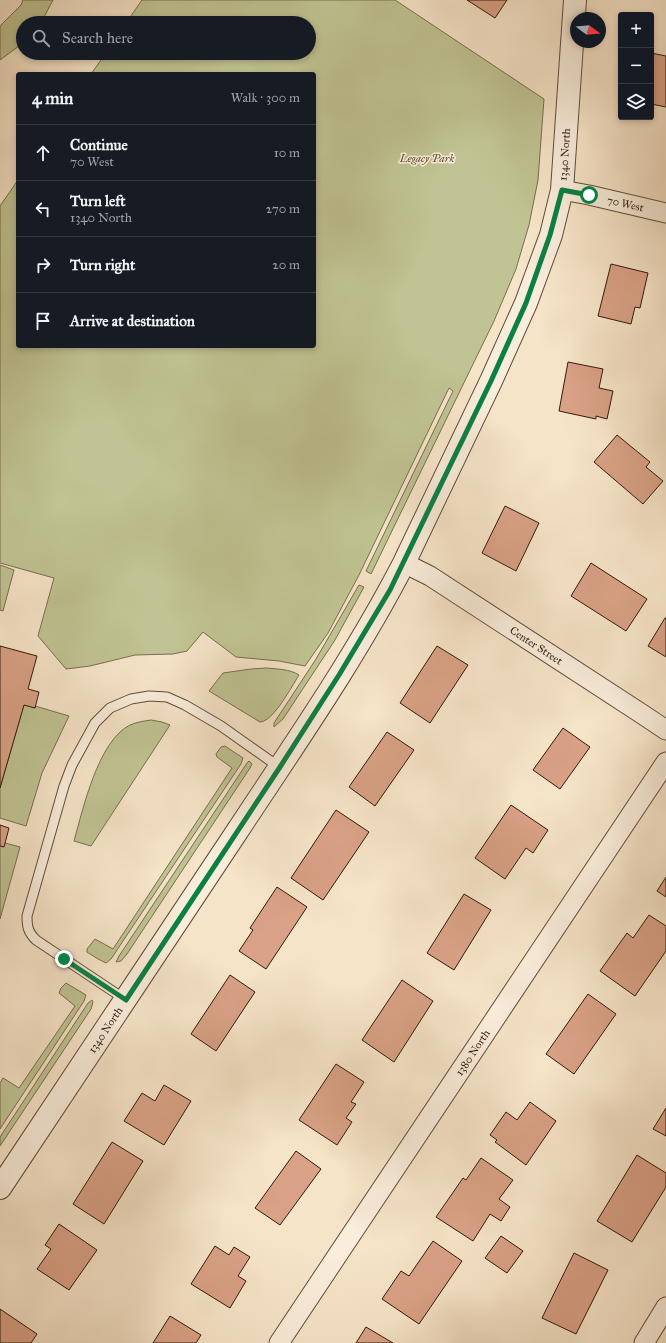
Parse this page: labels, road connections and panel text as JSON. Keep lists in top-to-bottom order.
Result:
{
  "streets": {
    "street": [
      "1340 North",
      "70 West",
      "Center Street",
      "1380 North"
    ]
  },
  "crossings": [
    ["1340 North", "70 West"],
    ["1340 North", "Center Street"]
  ],
  "parks": ["Legacy Park"],
  "north": "right",
  "page": {
    "map_buttons": ["+", "−"],
    "search": "Search here",
    "heading": ["4 min", "Walk · 300 m"],
    "list": [
      ["Continue", "70 West", "10 m"],
      ["Turn left", "1340 North", "270 m"],
      ["Turn right", "20 m"],
      "Arrive at destination"
    ]
  }
}
